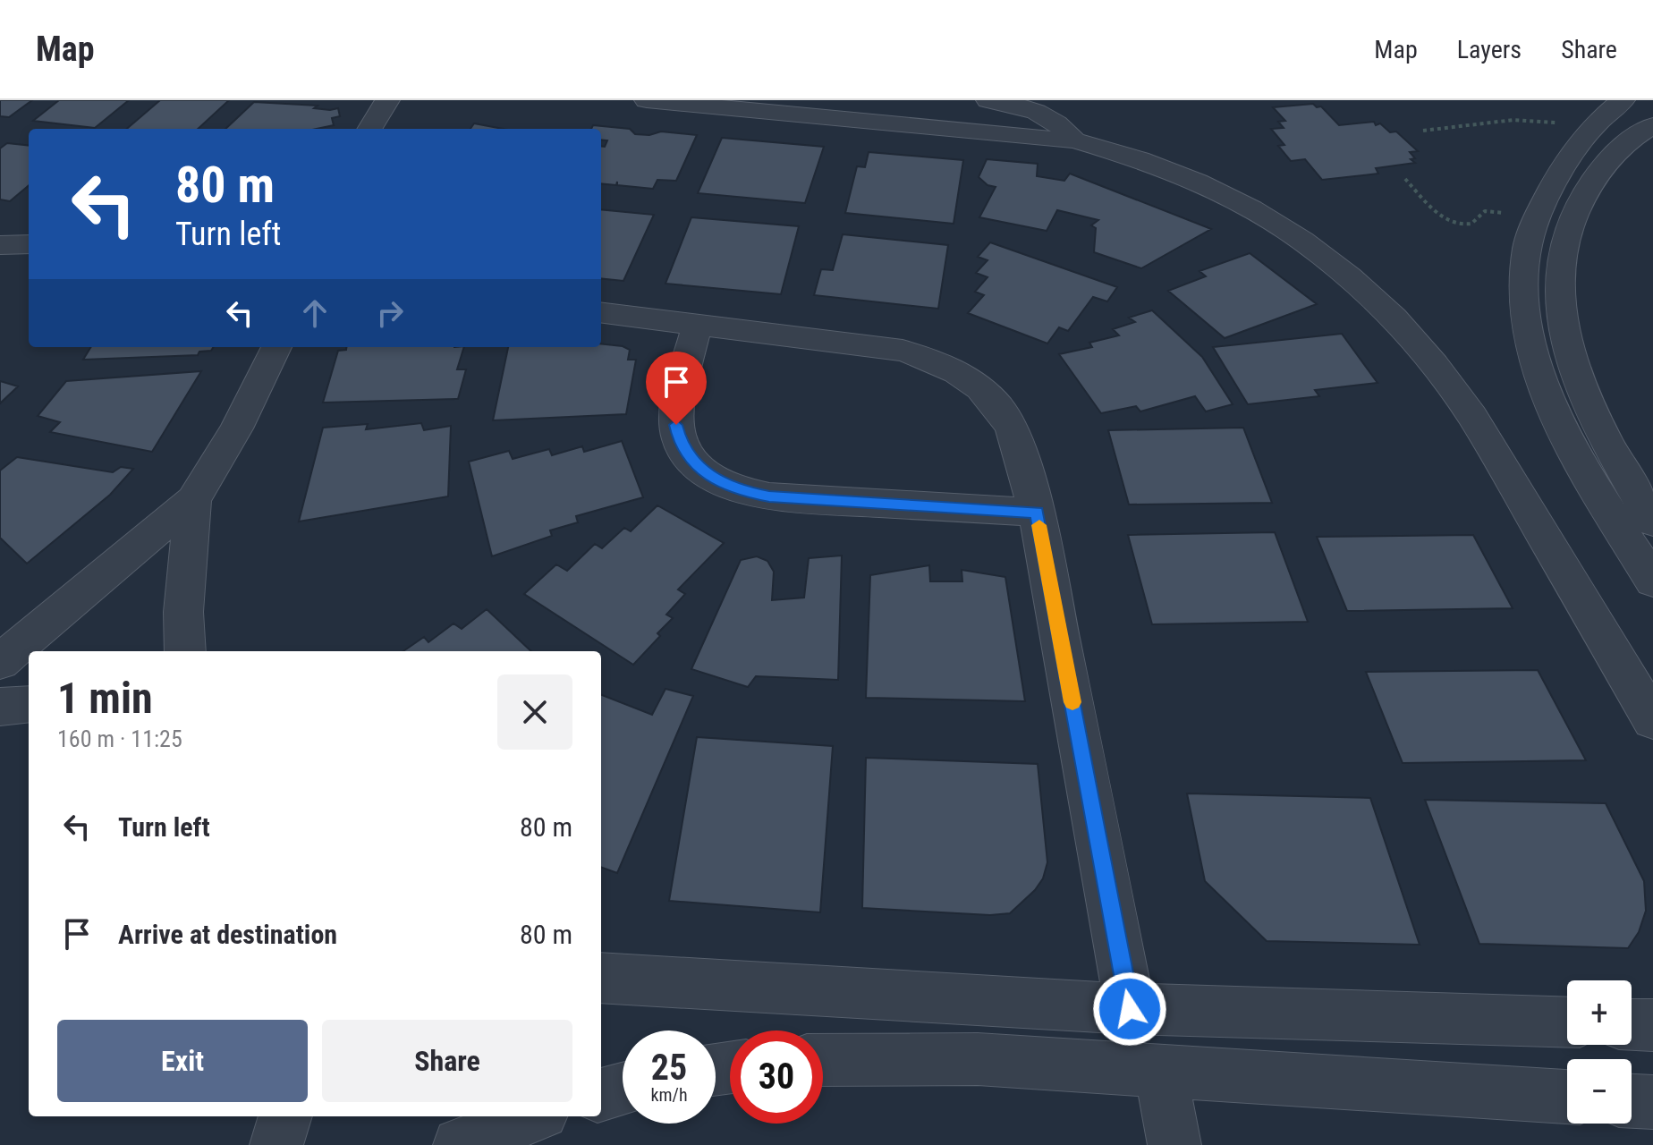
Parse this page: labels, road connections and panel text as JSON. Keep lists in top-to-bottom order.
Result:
{
  "page": {
    "header": "Map",
    "nav": ["Map", "Layers", "Share"],
    "turn": ["80 m", "Turn left"],
    "heading": ["1 min", "160 m · 11:25"],
    "list": [
      {
        "name": "Turn left",
        "value": "80 m"
      },
      {
        "name": "Arrive at destination",
        "value": "80 m"
      }
    ],
    "map_buttons": ["+", "−"],
    "buttons": ["Exit", "Share"],
    "speed": "25 km/h",
    "limit": "30"
  }
}
